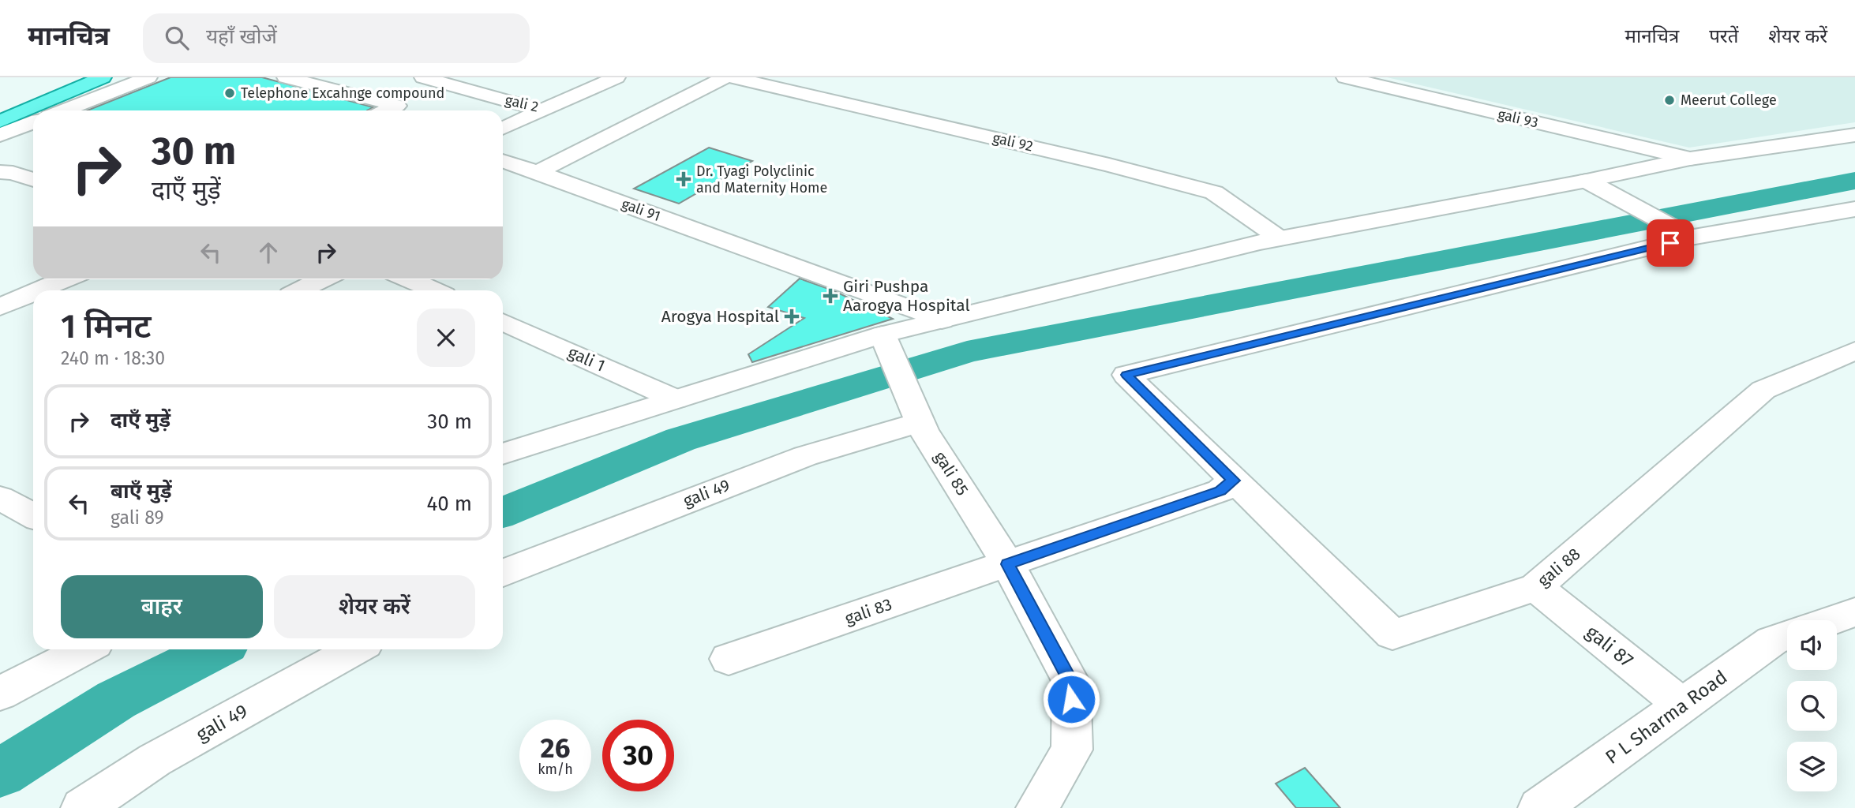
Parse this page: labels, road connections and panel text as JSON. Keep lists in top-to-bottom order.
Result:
{
  "streets": {
    "street": [
      "gali 2",
      "gali 93",
      "gali 92",
      "gali 91",
      "gali 1",
      "gali 85",
      "gali 49",
      "gali 88",
      "gali 83",
      "gali 87",
      "P L Sharma Road"
    ]
  },
  "crossings": [
    ["gali 85", "gali 49"],
    ["gali 85", "gali 83"],
    ["gali 88", "gali 83"],
    ["gali 88", "gali 87"],
    ["gali 87", "P L Sharma Road"]
  ],
  "places": {
    "other": ["Telephone Excahnge compound", "Meerut College"],
    "health": ["Dr. Tyagi Polyclinic and Maternity Home", "Giri Pushpa Aarogya Hospital", "Arogya Hospital"]
  },
  "page": {
    "header": "मानचित्र",
    "search": "यहाँ खोजें",
    "nav": ["मानचित्र", "परतें", "शेयर करें"],
    "turn": ["30 m", "दाएँ मुड़ें"],
    "heading": ["1 मिनट", "240 m · 18:30"],
    "list": [
      {
        "name": "दाएँ मुड़ें",
        "value": "30 m"
      },
      {
        "name": "बाएँ मुड़ें",
        "note": "gali 89",
        "value": "40 m"
      }
    ],
    "buttons": ["बाहर", "शेयर करें"],
    "speed": "26 km/h",
    "limit": "30"
  }
}
